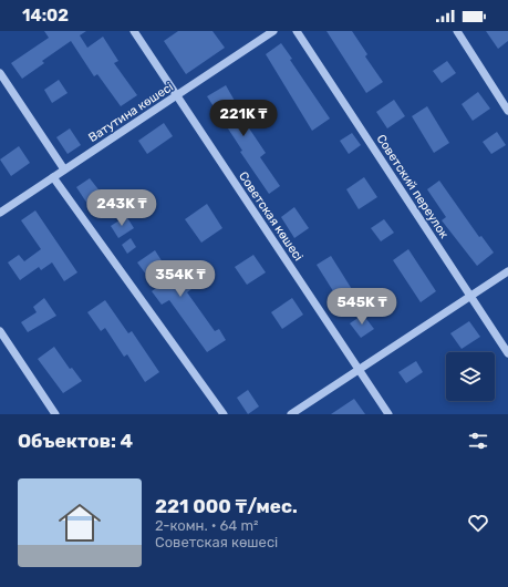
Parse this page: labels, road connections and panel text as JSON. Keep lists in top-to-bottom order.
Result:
{
  "streets": {
    "street": ["Ватутина көшесі", "Советский переулок", "Советская көшесі"]
  },
  "crossings": [
    ["Ватутина көшесі", "Советская көшесі"]
  ],
  "page": {
    "status": "14:02",
    "price": [
      "221K ₸",
      "243K ₸",
      "354K ₸",
      "545K ₸"
    ],
    "heading": "Объектов: 4",
    "list": [
      {
        "name": "221 000 ₸/мес.",
        "note": "2-комн. · 64 m² · Советская көшесі"
      }
    ]
  }
}
